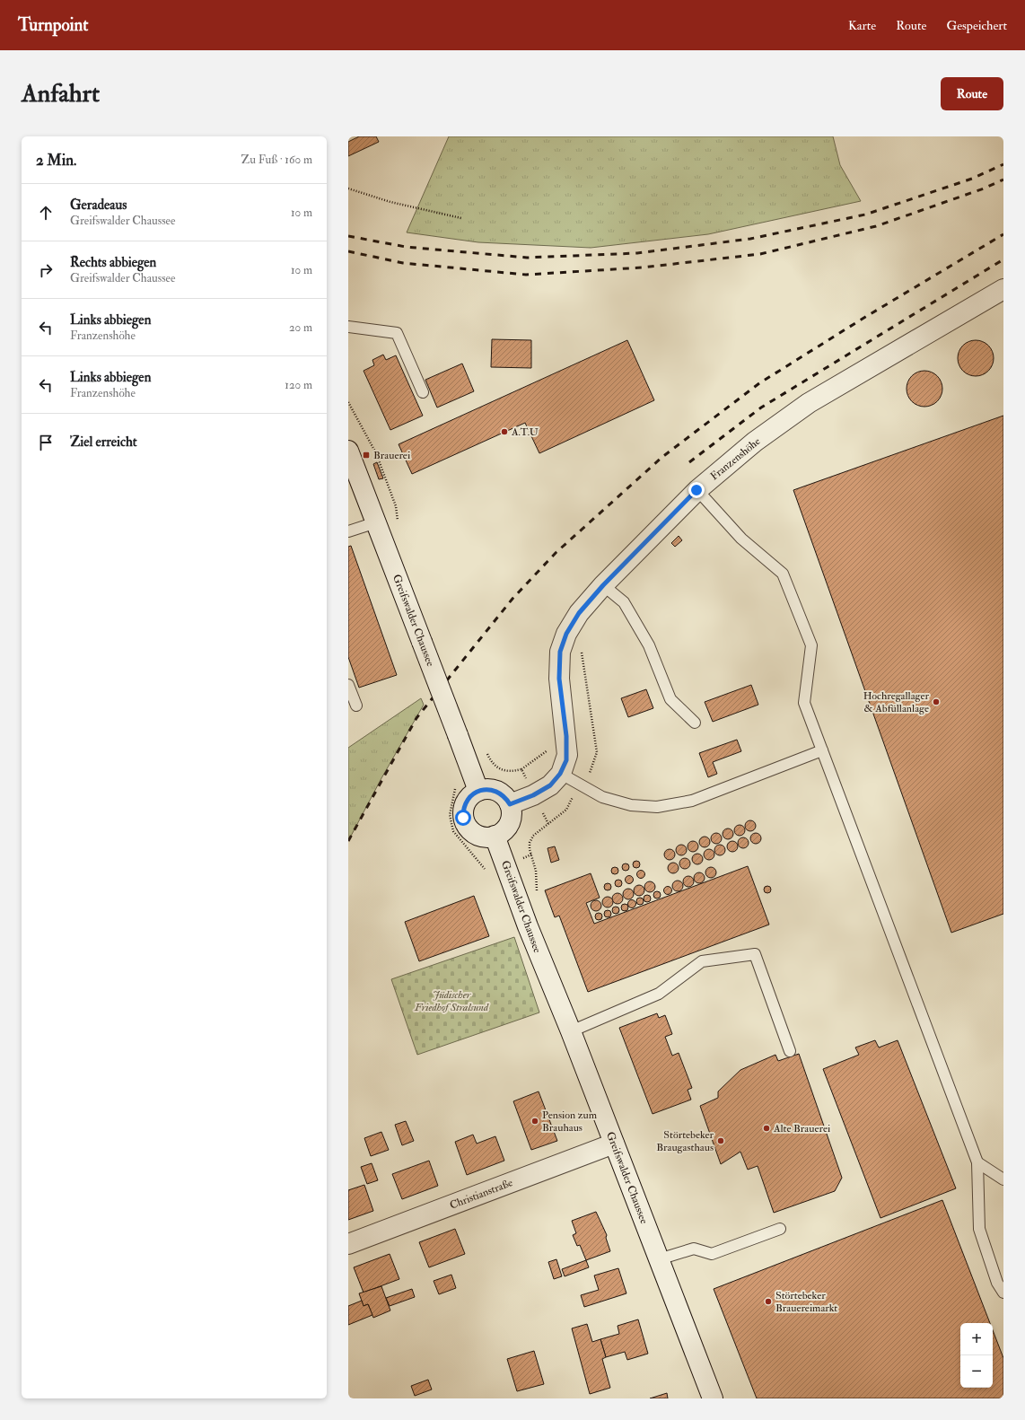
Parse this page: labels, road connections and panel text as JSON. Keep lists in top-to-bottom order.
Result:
{
  "streets": {
    "main road": ["Franzenshöhe", "Greifswalder Chaussee", "Christianstraße"]
  },
  "crossings": [
    ["Franzenshöhe", "Greifswalder Chaussee"],
    ["Greifswalder Chaussee", "Christianstraße"]
  ],
  "parks": ["Jüdischer Friedhof Stralsund"],
  "places": {
    "other": [
      "A.T.U",
      "Hochregallager & Abfüllanlage",
      "Pension zum Brauhaus",
      "Alte Brauerei",
      "Störtebeker Braugasthaus",
      "Störtebeker Brauereimarkt"
    ],
    "transit": ["Brauerei"]
  },
  "page": {
    "header": "Turnpoint",
    "nav": ["Karte", "Route", "Gespeichert"],
    "buttons": "Route",
    "title": "Anfahrt",
    "heading": ["2 Min.", "Zu Fuß · 160 m"],
    "list": [
      ["Geradeaus", "Greifswalder Chaussee", "10 m"],
      ["Rechts abbiegen", "Greifswalder Chaussee", "10 m"],
      ["Links abbiegen", "Franzenshöhe", "20 m"],
      ["Links abbiegen", "Franzenshöhe", "120 m"],
      "Ziel erreicht"
    ],
    "map_buttons": ["+", "−"]
  }
}
